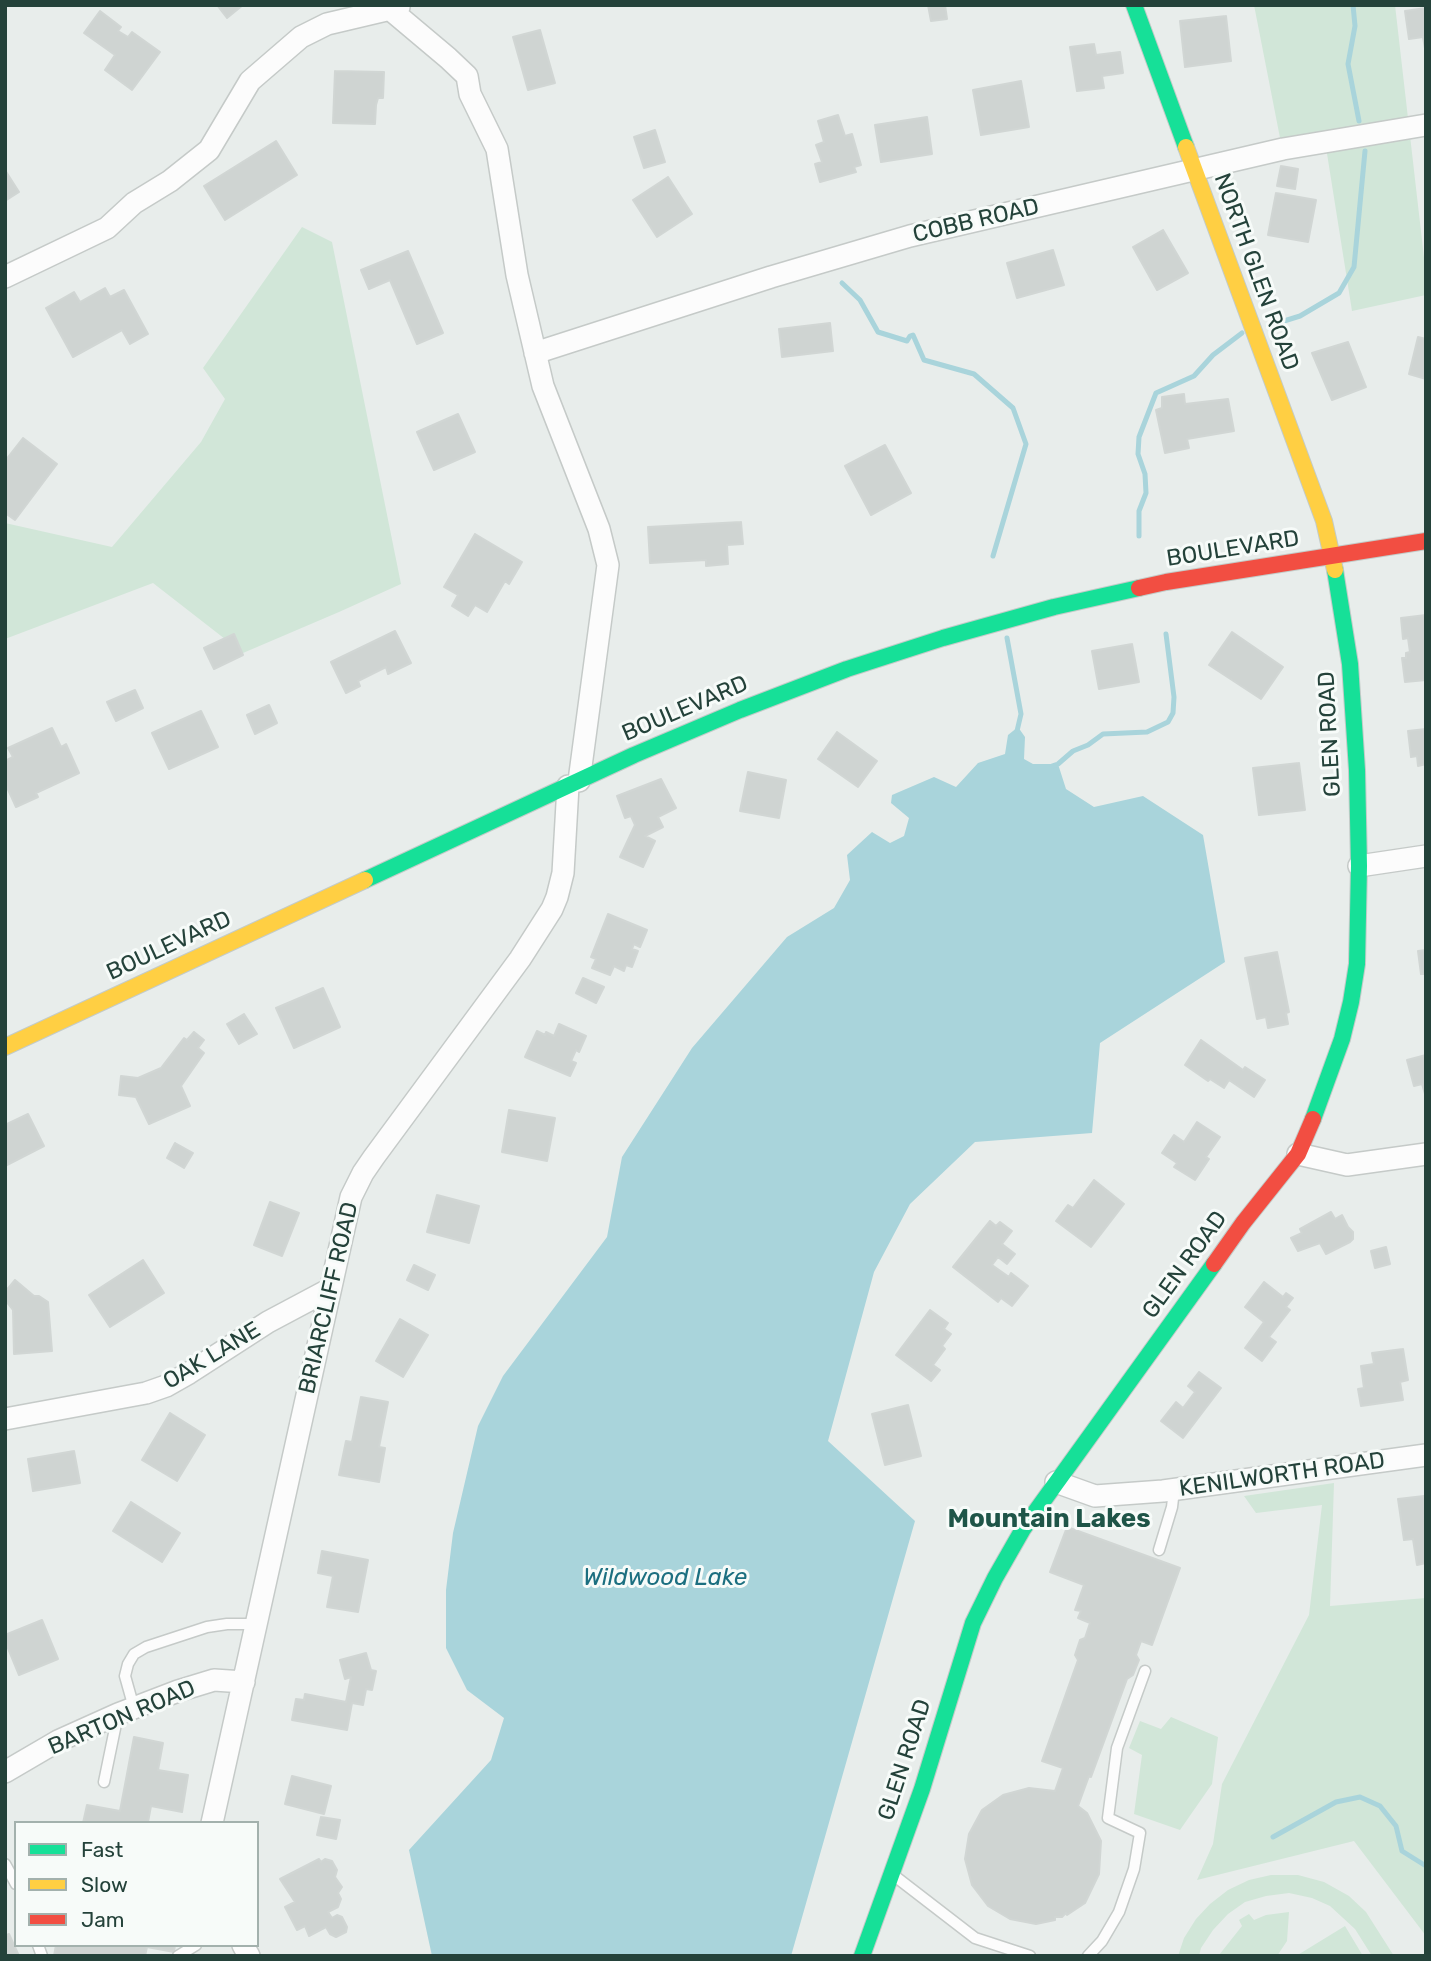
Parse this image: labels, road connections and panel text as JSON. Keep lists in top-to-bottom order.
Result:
{
  "streets": {
    "street": [
      "COBB ROAD",
      "NORTH GLEN ROAD",
      "BOULEVARD",
      "GLEN ROAD",
      "BRIARCLIFF ROAD",
      "OAK LANE",
      "KENILWORTH ROAD",
      "BARTON ROAD"
    ]
  },
  "crossings": [
    ["COBB ROAD", "NORTH GLEN ROAD"],
    ["COBB ROAD", "BRIARCLIFF ROAD"],
    ["NORTH GLEN ROAD", "BOULEVARD"],
    ["NORTH GLEN ROAD", "GLEN ROAD"],
    ["BOULEVARD", "GLEN ROAD"],
    ["BOULEVARD", "BRIARCLIFF ROAD"],
    ["GLEN ROAD", "KENILWORTH ROAD"],
    ["BRIARCLIFF ROAD", "OAK LANE"],
    ["BRIARCLIFF ROAD", "BARTON ROAD"]
  ],
  "districts": ["Mountain Lakes"],
  "water": ["Wildwood Lake"],
  "legend": ["Fast", "Slow", "Jam"]
}
